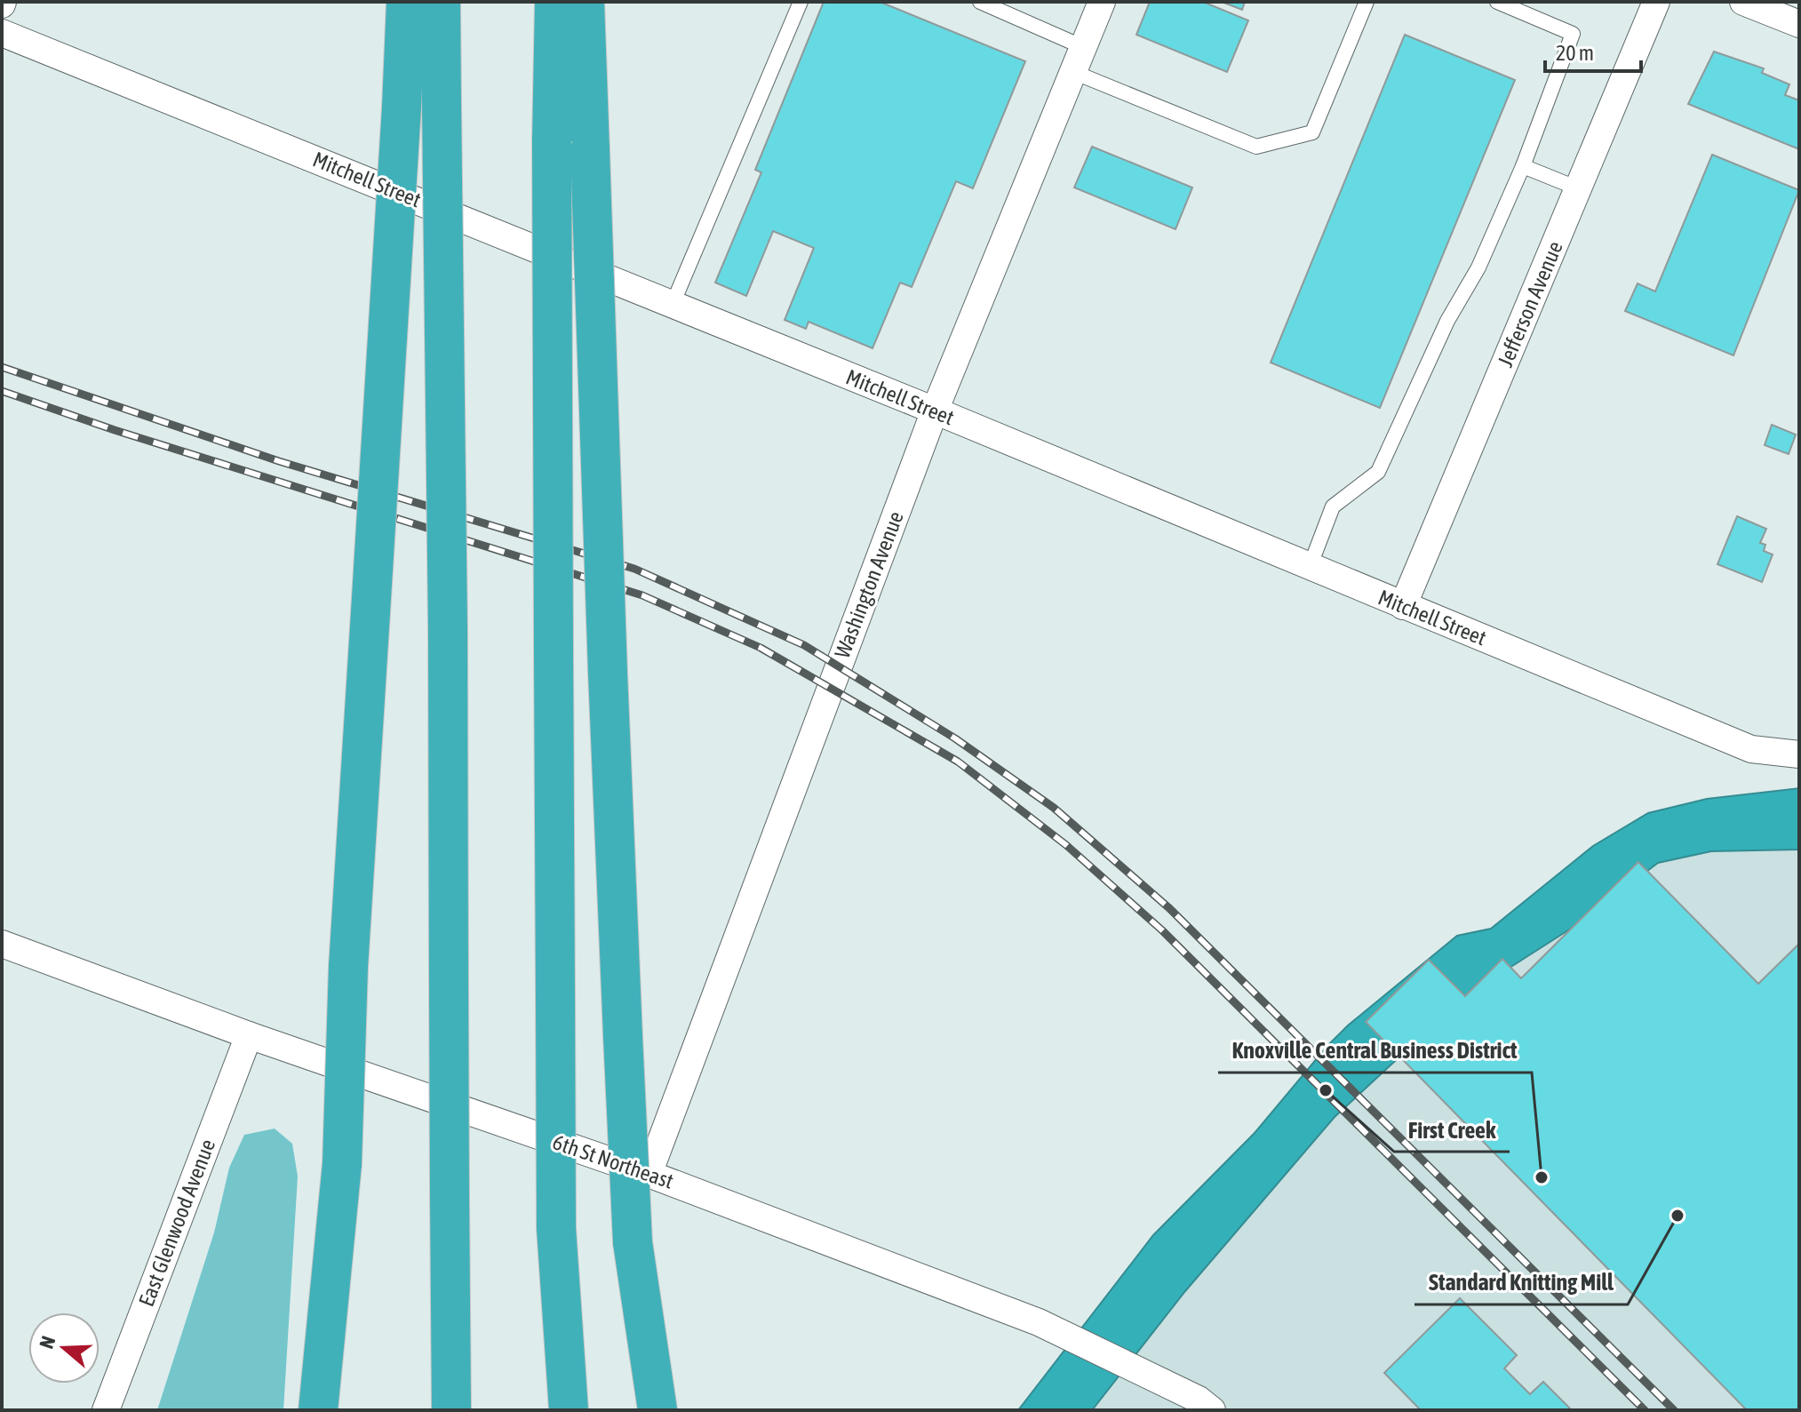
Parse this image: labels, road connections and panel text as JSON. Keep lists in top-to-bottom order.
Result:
{
  "streets": {
    "street": [
      "Mitchell Street",
      "Jefferson Avenue",
      "Washington Avenue",
      "6th St Northeast",
      "East Glenwood Avenue"
    ]
  },
  "crossings": [
    ["Mitchell Street", "Jefferson Avenue"],
    ["Mitchell Street", "Washington Avenue"],
    ["Washington Avenue", "6th St Northeast"],
    ["6th St Northeast", "East Glenwood Avenue"]
  ],
  "places": ["First Creek", "Knoxville Central Business District", "Standard Knitting Mill"],
  "scale_bar": "20 m",
  "north": "left"
}
